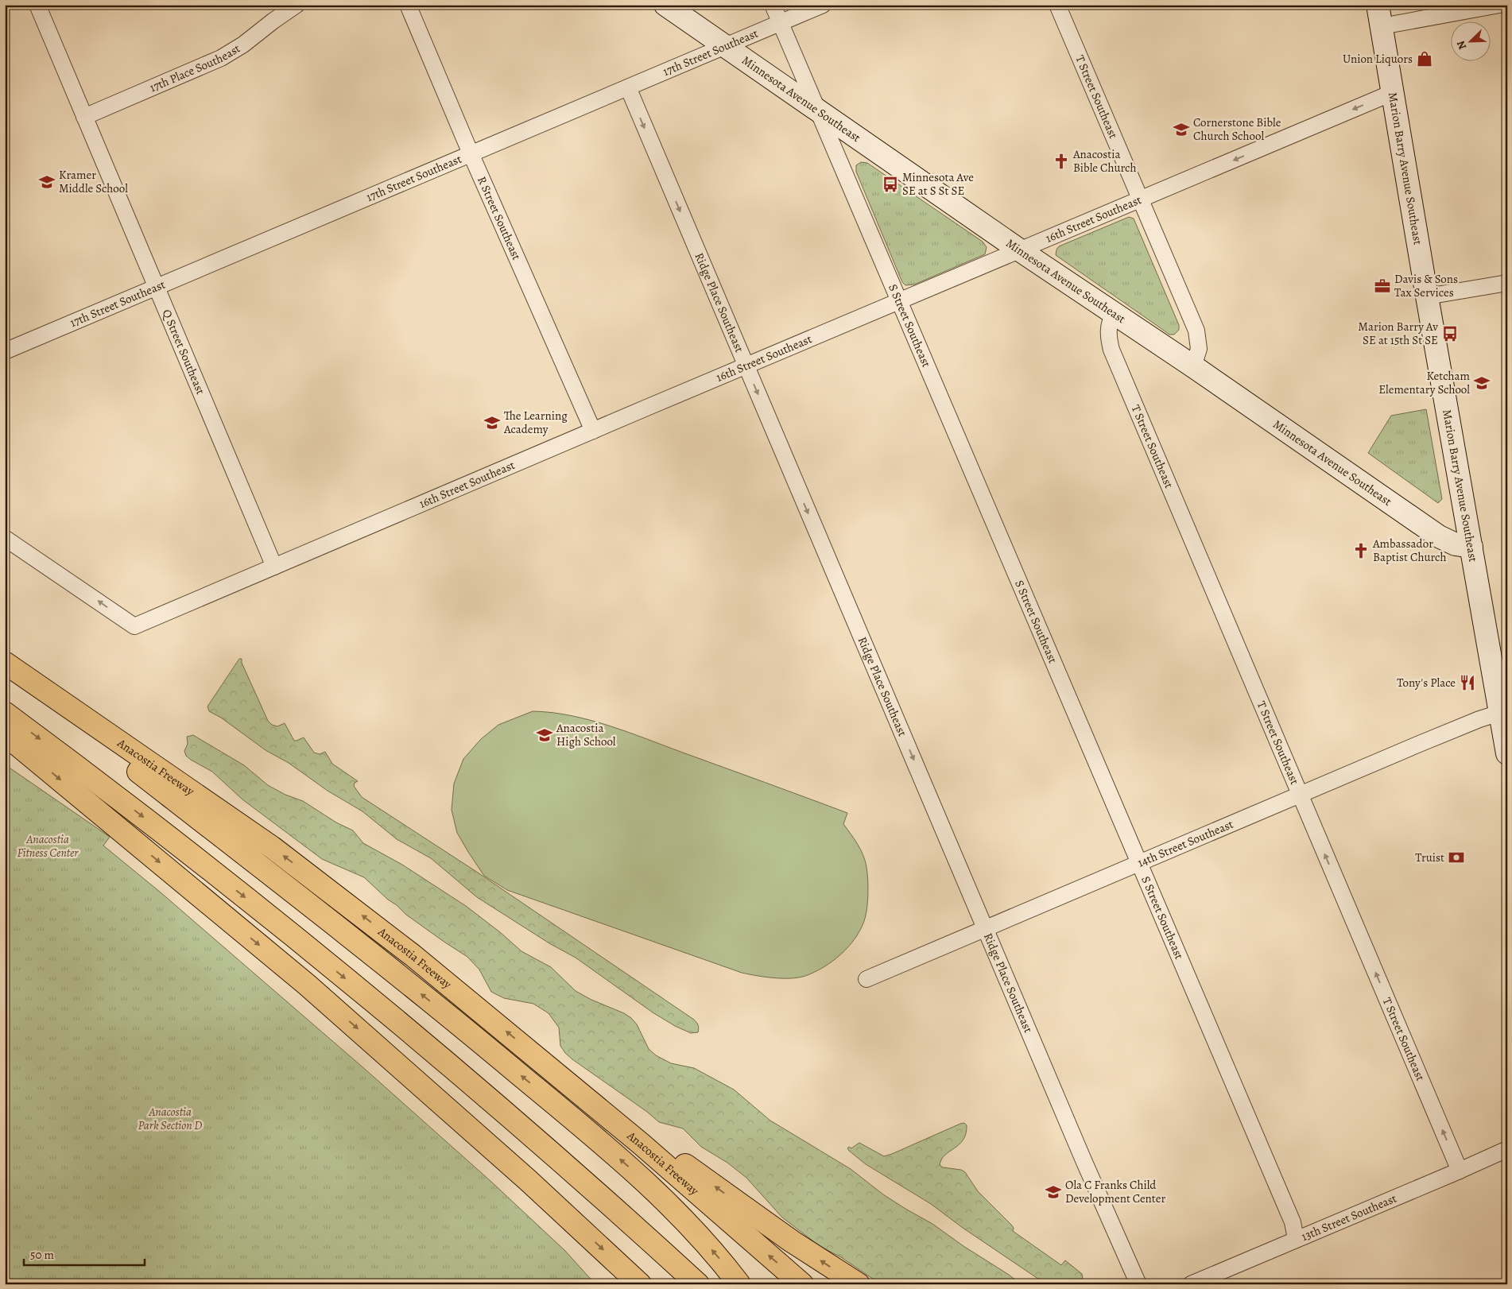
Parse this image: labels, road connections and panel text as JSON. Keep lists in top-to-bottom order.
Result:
{
  "streets": {
    "highway": ["Anacostia Freeway"],
    "main road": ["Minnesota Avenue Southeast", "Marion Barry Avenue Southeast"],
    "street": [
      "17th Street Southeast",
      "17th Place Southeast",
      "T Street Southeast",
      "R Street Southeast",
      "16th Street Southeast",
      "Ridge Place Southeast",
      "S Street Southeast",
      "Q Street Southeast",
      "14th Street Southeast",
      "13th Street Southeast"
    ]
  },
  "crossings": [
    ["17th Street Southeast", "Minnesota Avenue Southeast"],
    ["17th Street Southeast", "R Street Southeast"],
    ["17th Street Southeast", "Ridge Place Southeast"],
    ["17th Street Southeast", "S Street Southeast"],
    ["17th Street Southeast", "Q Street Southeast"],
    ["17th Place Southeast", "Q Street Southeast"],
    ["T Street Southeast", "Minnesota Avenue Southeast"],
    ["T Street Southeast", "16th Street Southeast"],
    ["T Street Southeast", "14th Street Southeast"],
    ["T Street Southeast", "13th Street Southeast"],
    ["Minnesota Avenue Southeast", "Marion Barry Avenue Southeast"],
    ["Minnesota Avenue Southeast", "16th Street Southeast"],
    ["Minnesota Avenue Southeast", "S Street Southeast"],
    ["Marion Barry Avenue Southeast", "16th Street Southeast"],
    ["Marion Barry Avenue Southeast", "14th Street Southeast"],
    ["R Street Southeast", "16th Street Southeast"],
    ["16th Street Southeast", "Ridge Place Southeast"],
    ["16th Street Southeast", "S Street Southeast"],
    ["16th Street Southeast", "Q Street Southeast"],
    ["Ridge Place Southeast", "14th Street Southeast"],
    ["S Street Southeast", "14th Street Southeast"],
    ["S Street Southeast", "13th Street Southeast"]
  ],
  "one_way": ["Ridge Place Southeast"],
  "parks": ["Anacostia Fitness Center", "Anacostia Park Section D"],
  "places": {
    "shop": ["Union Liquors"],
    "school or university": [
      "Cornerstone Bible Church School",
      "Kramer Middle School",
      "Ketcham Elementary School",
      "The Learning Academy",
      "Anacostia High School",
      "Ola C Franks Child Development Center"
    ],
    "church": ["Anacostia Bible Church", "Ambassador Baptist Church"],
    "bus stop": ["Minnesota Ave SE at S St SE", "Marion Barry Av SE at 15th St SE"],
    "office": ["Davis & Sons Tax Services"],
    "restaurant": ["Tony's Place"],
    "bank": ["Truist"]
  },
  "scale_bar": "50 m",
  "north": "bottom left"
}
